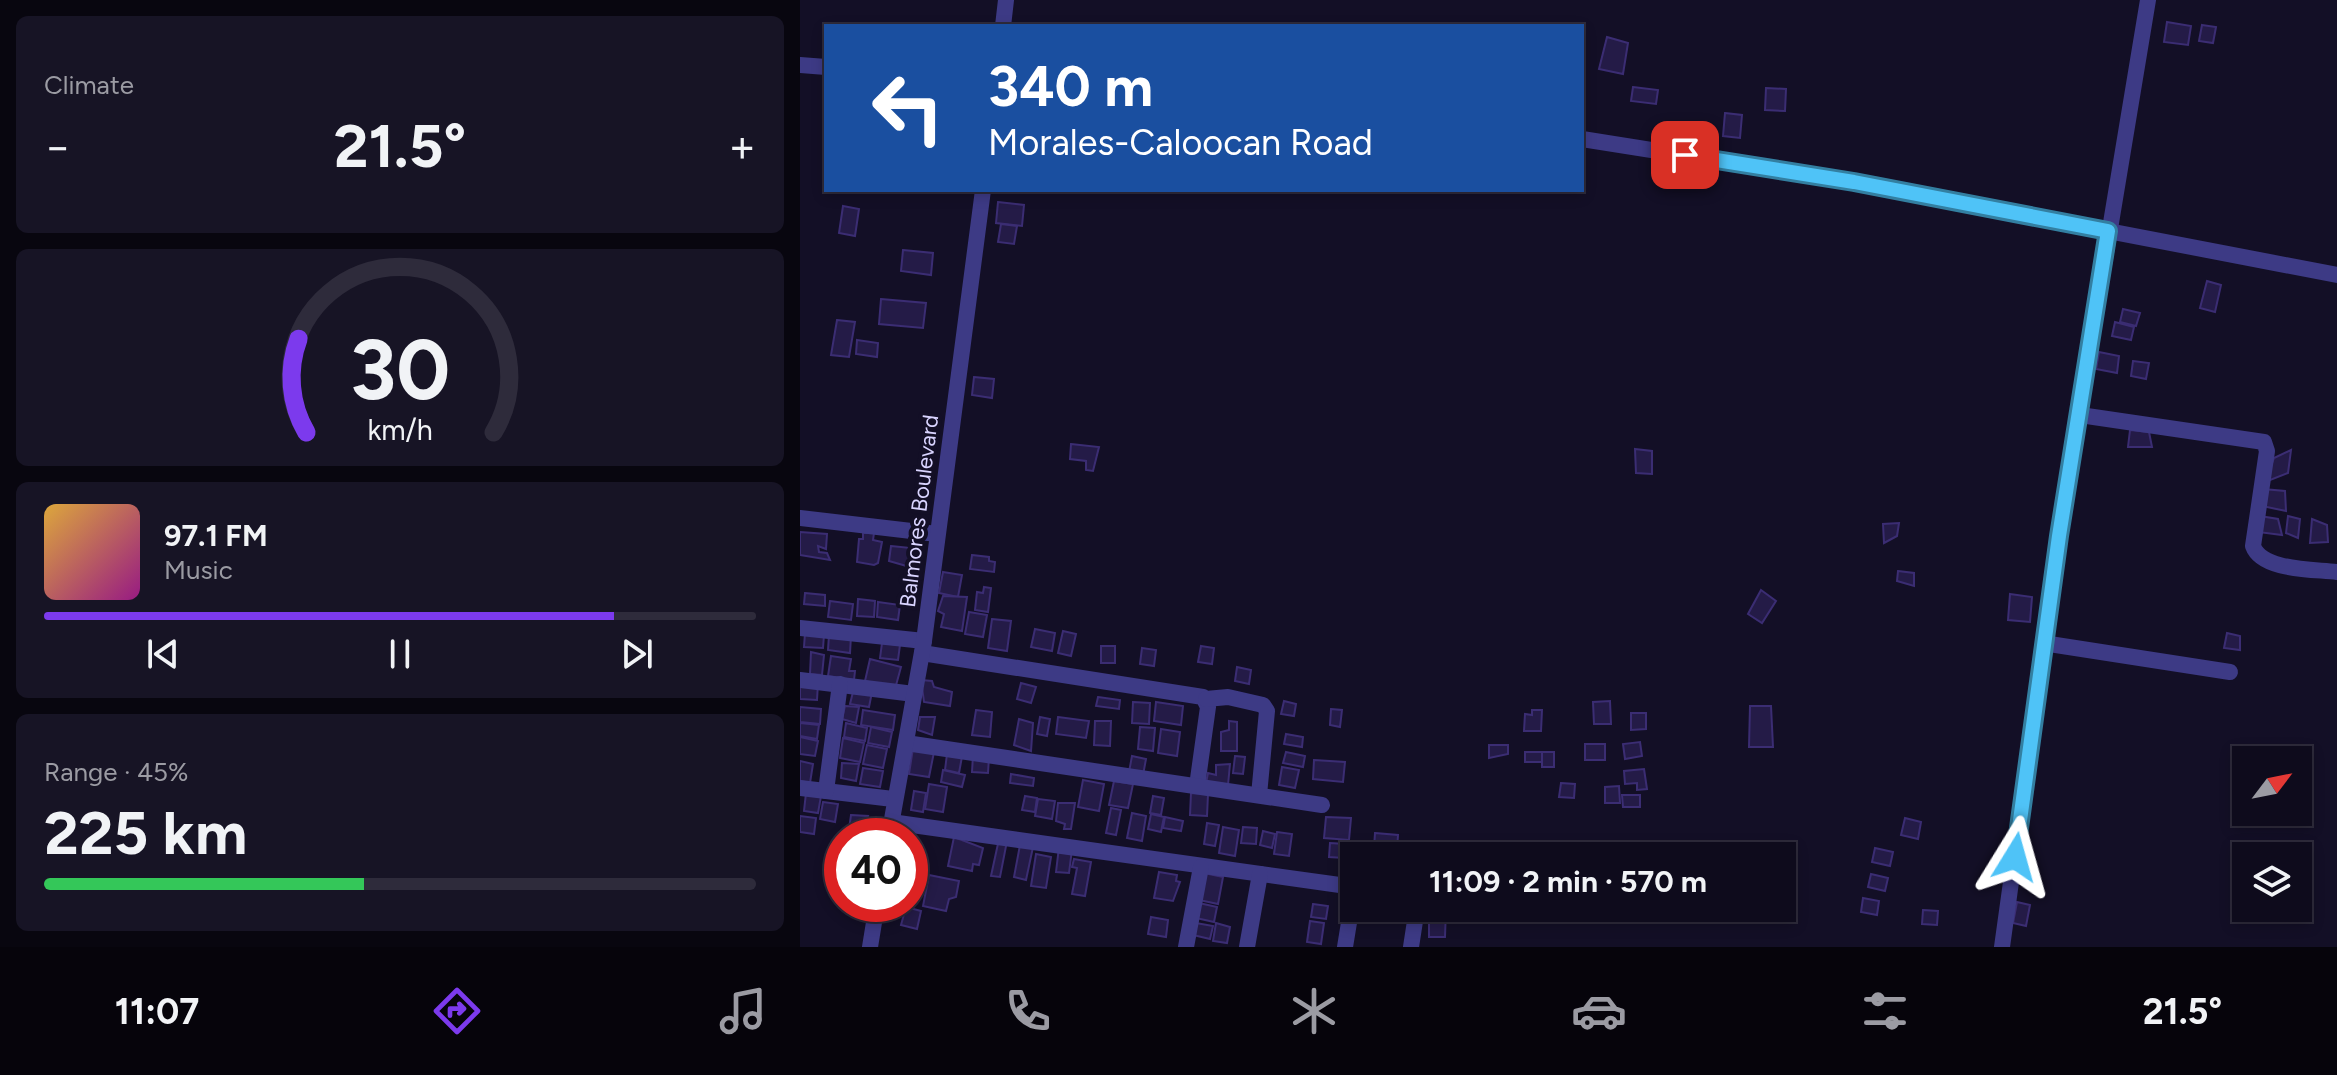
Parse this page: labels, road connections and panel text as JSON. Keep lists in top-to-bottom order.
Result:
{
  "streets": {
    "street": ["Balmores Boulevard"]
  },
  "north": "top right",
  "page": {
    "tile": [
      "Climate",
      ["Range · 45%", "225 km"]
    ],
    "turn": ["340 m", "Morales-Caloocan Road"],
    "heat": ["−", "21.5°", "+"],
    "song": ["97.1 FM", "Music"],
    "limit": "40",
    "trip": "11:09 · 2 min · 570 m",
    "tabs": ["11:07", "21.5°"],
    "gauge": ["30", "km/h"]
  }
}
